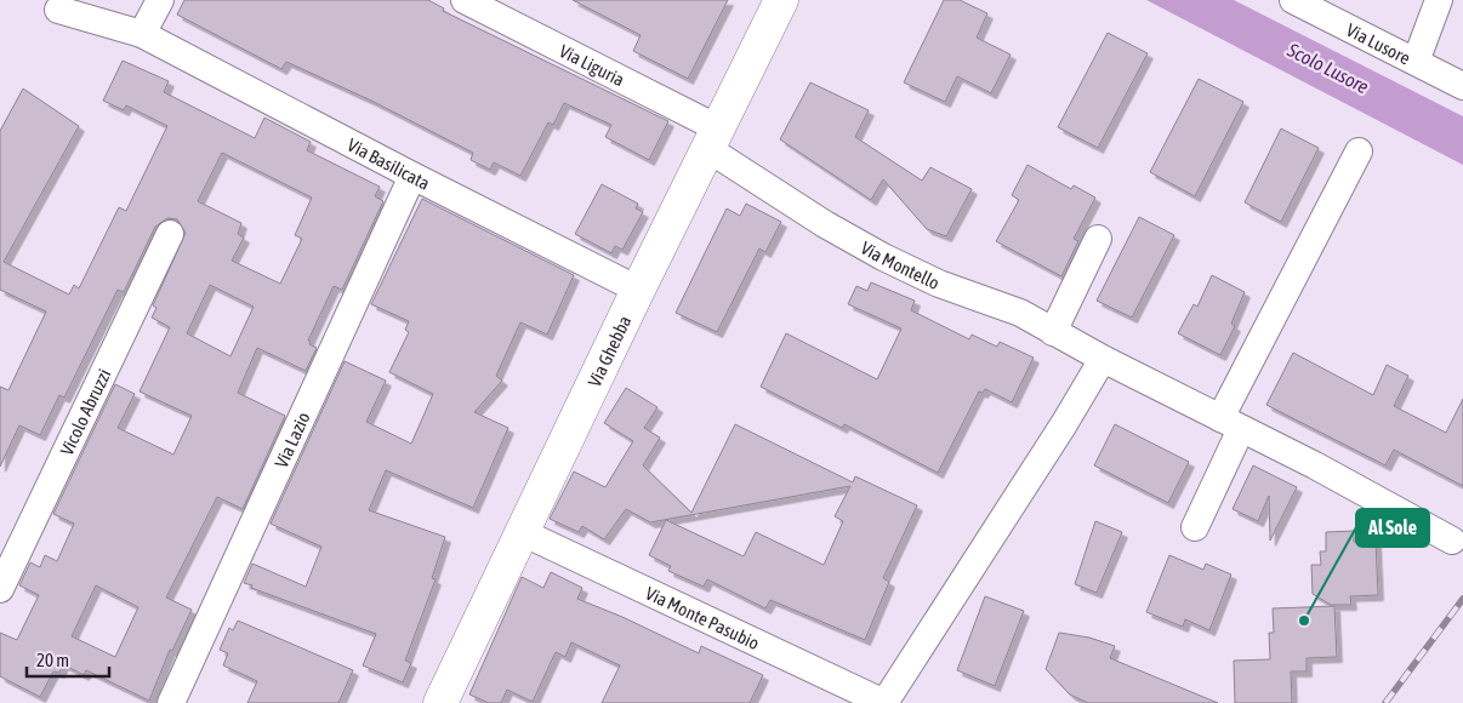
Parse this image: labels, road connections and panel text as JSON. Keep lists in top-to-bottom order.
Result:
{
  "streets": {
    "street": [
      "Via Lusore",
      "Via Liguria",
      "Via Basilicata",
      "Via Montello",
      "Via Ghebba",
      "Vicolo Abruzzi",
      "Via Lazio",
      "Via Monte Pasubio"
    ]
  },
  "crossings": [
    ["Via Liguria", "Via Montello"],
    ["Via Liguria", "Via Ghebba"],
    ["Via Basilicata", "Via Ghebba"],
    ["Via Basilicata", "Via Lazio"],
    ["Via Montello", "Via Ghebba"],
    ["Via Ghebba", "Via Monte Pasubio"]
  ],
  "water": ["Scolo Lusore"],
  "places": ["Al Sole"],
  "scale_bar": "20 m"
}
